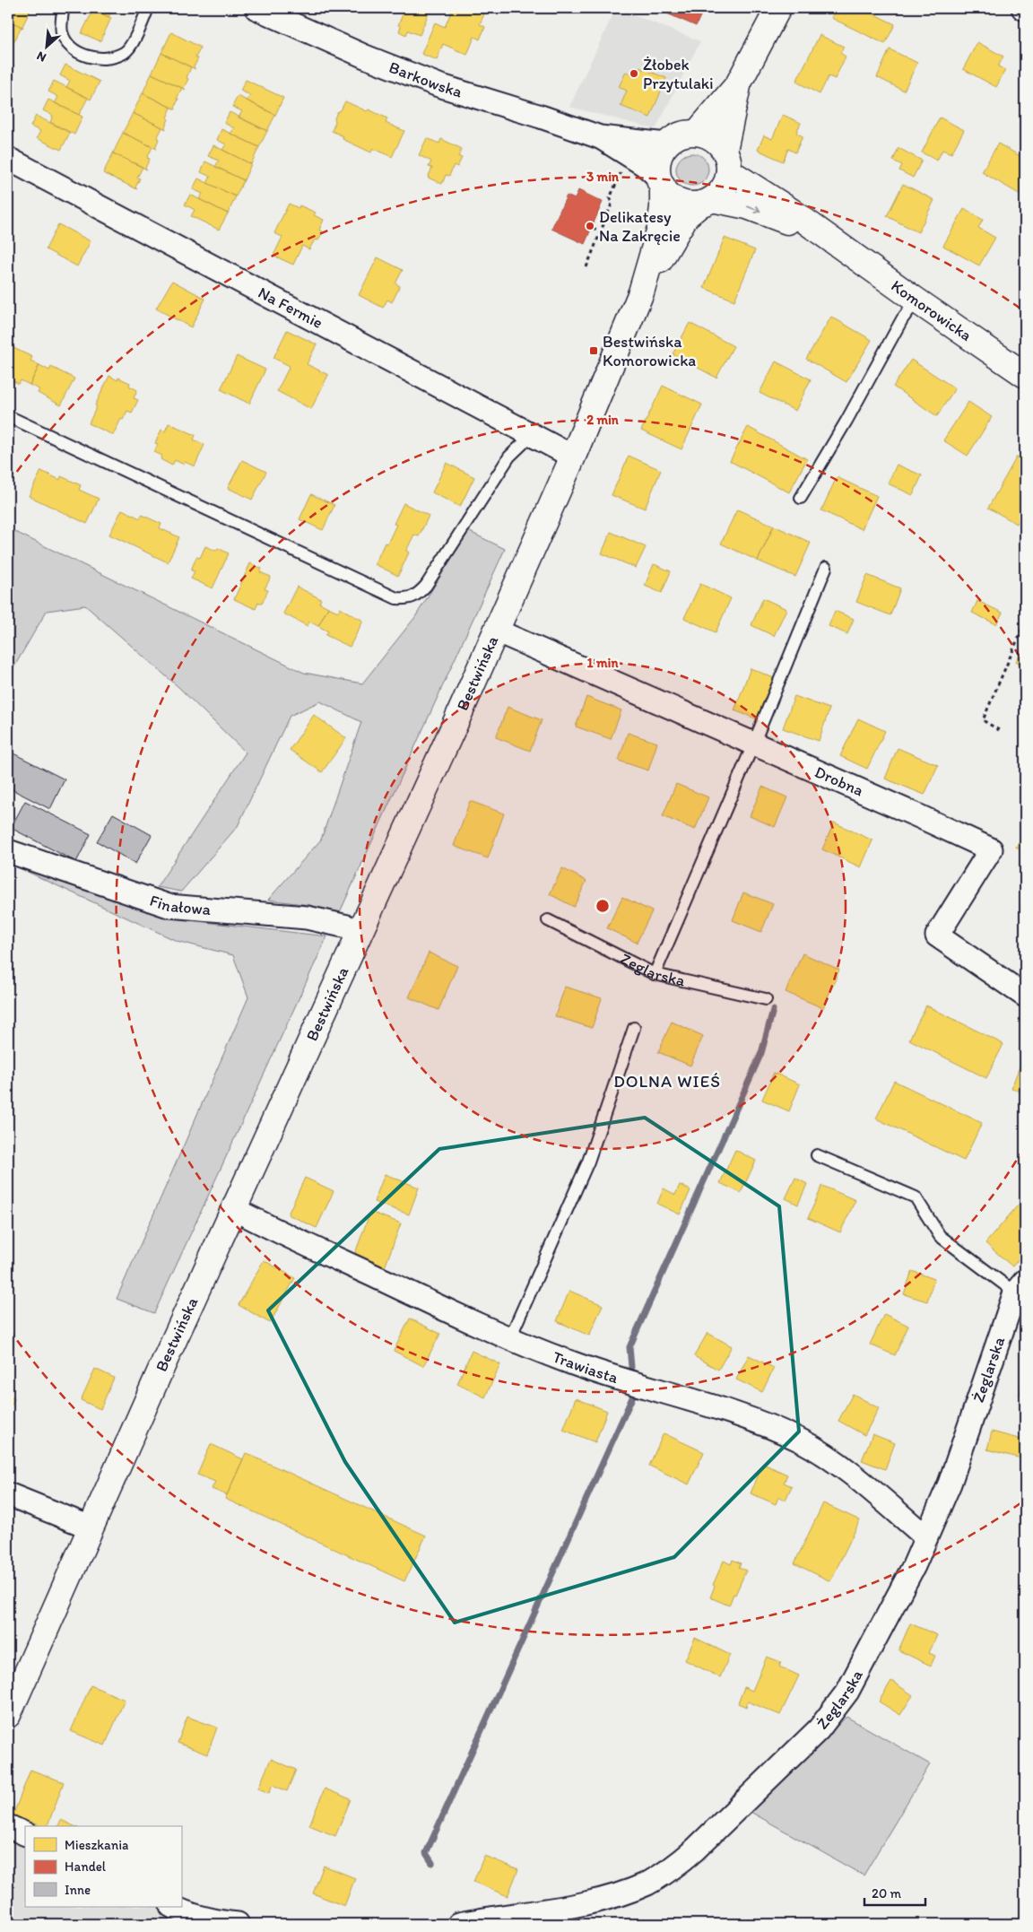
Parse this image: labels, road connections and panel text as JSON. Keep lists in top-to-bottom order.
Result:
{
  "streets": {
    "street": [
      "Barkowska",
      "Na Fermie",
      "Komorowicka",
      "Bestwińska",
      "Drobna",
      "Finałowa",
      "Żeglarska",
      "Trawiasta"
    ]
  },
  "crossings": [
    ["Barkowska", "Komorowicka"],
    ["Barkowska", "Bestwińska"],
    ["Na Fermie", "Bestwińska"],
    ["Komorowicka", "Bestwińska"],
    ["Bestwińska", "Drobna"],
    ["Bestwińska", "Finałowa"],
    ["Bestwińska", "Trawiasta"],
    ["Żeglarska", "Trawiasta"]
  ],
  "districts": ["DOLNA WIEŚ"],
  "places": {
    "other": ["Żłobek Przytulaki", "Delikatesy Na Zakręcie"],
    "transit": ["Bestwińska Komorowicka"]
  },
  "legend": ["Mieszkania", "Handel", "Inne"],
  "scale_bar": "20 m",
  "north": "bottom left",
  "rings": ["3 min", "2 min", "1 min"]
}
